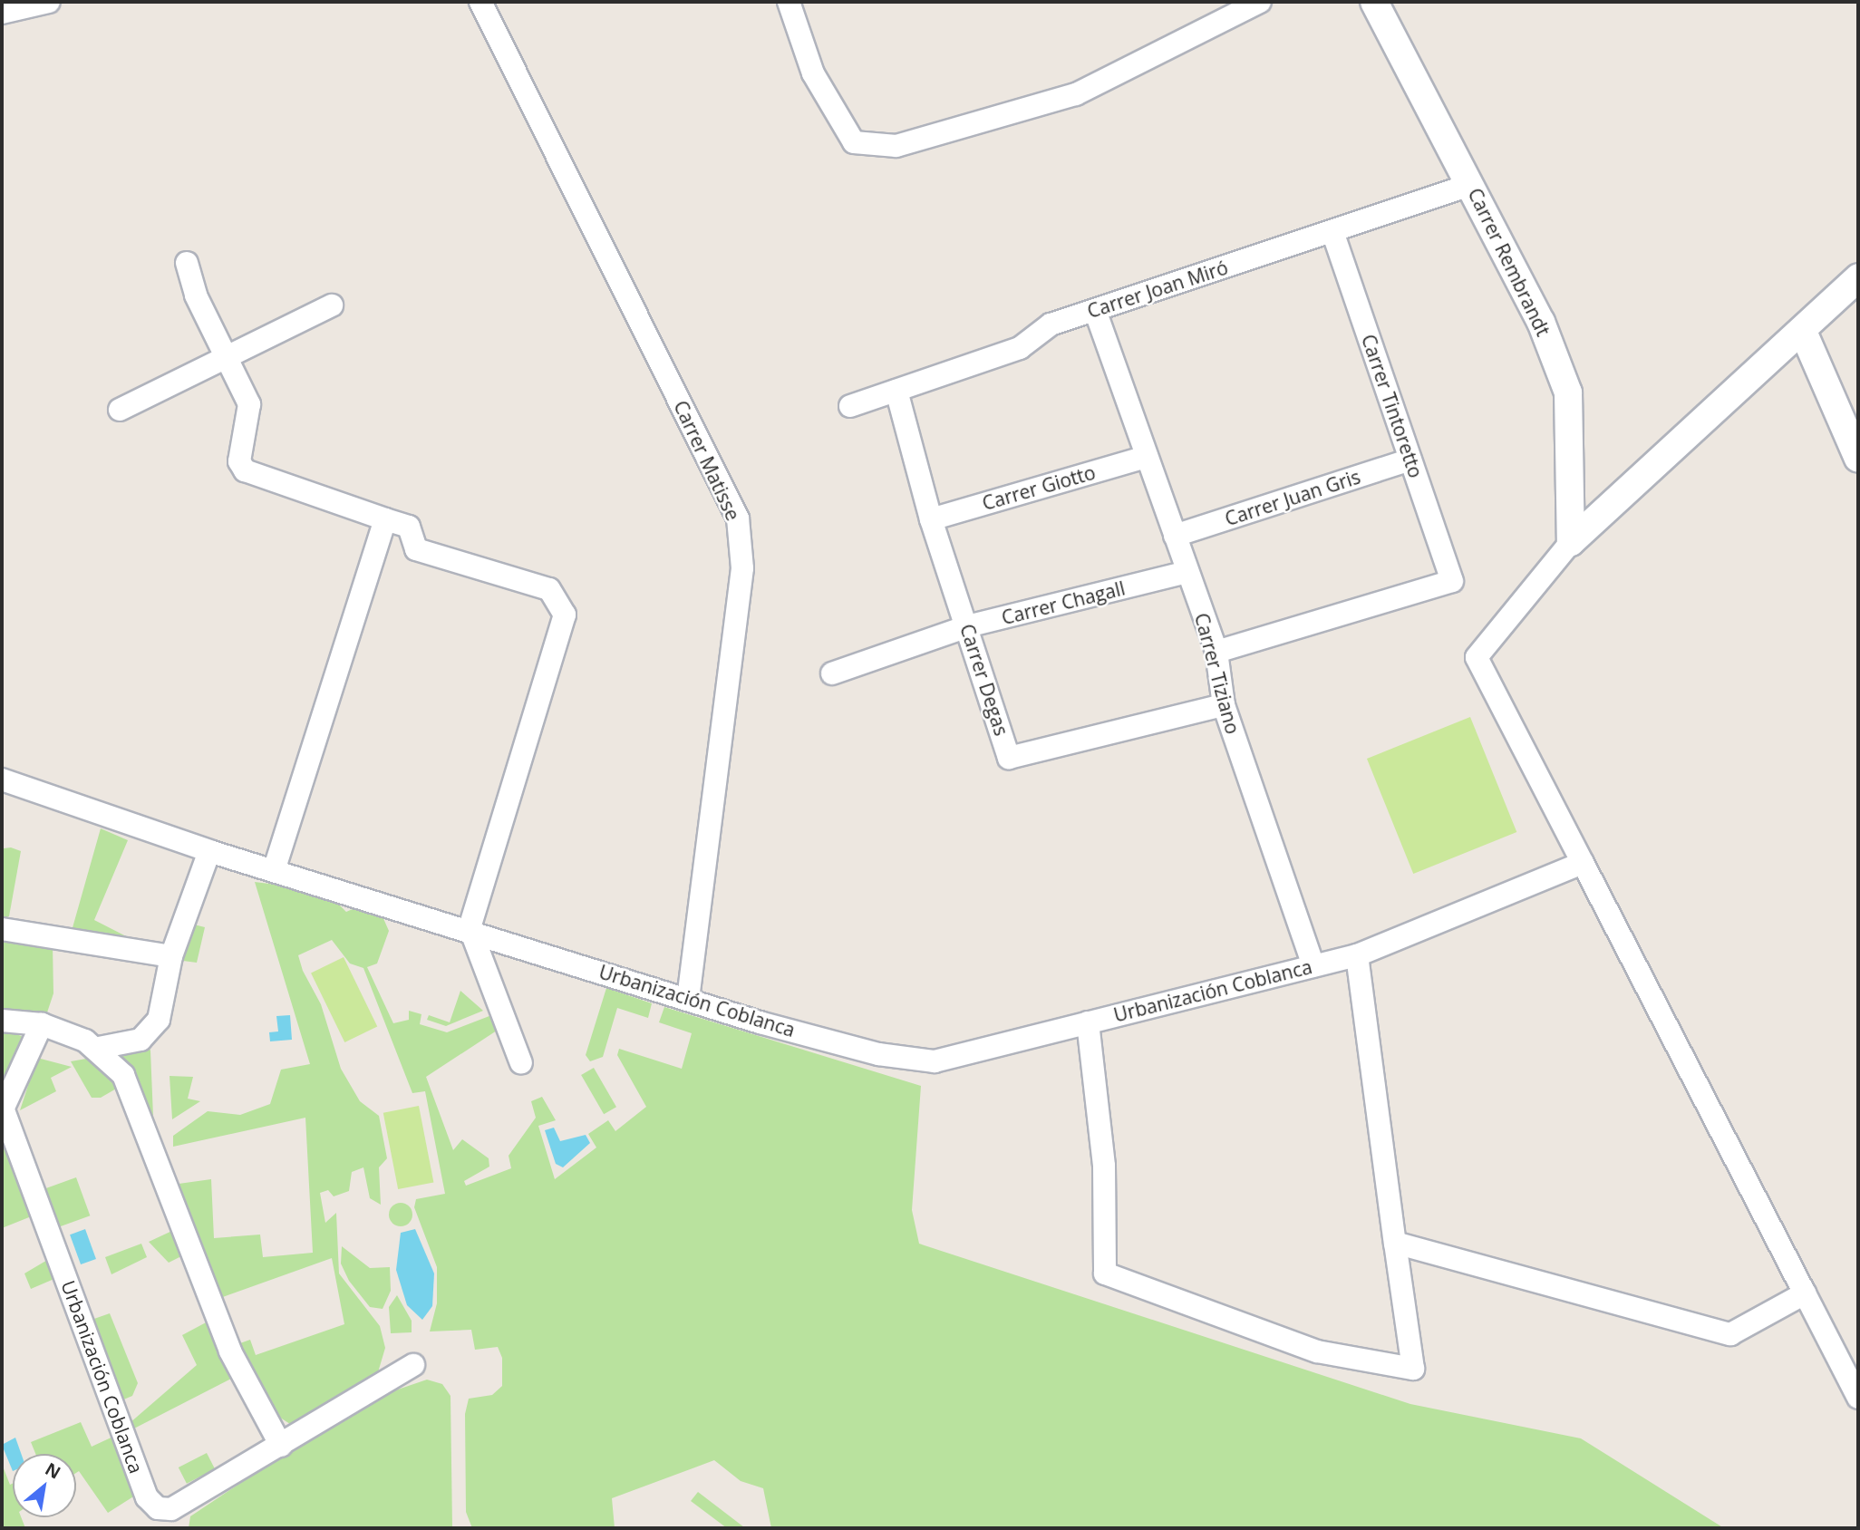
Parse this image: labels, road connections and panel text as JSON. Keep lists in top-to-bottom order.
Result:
{
  "streets": {
    "street": [
      "Carrer Rembrandt",
      "Carrer Joan Miró",
      "Carrer Tintoretto",
      "Carrer Matisse",
      "Carrer Giotto",
      "Carrer Juan Gris",
      "Carrer Chagall",
      "Carrer Tiziano",
      "Carrer Degas",
      "Urbanización Coblanca"
    ]
  },
  "crossings": [
    ["Carrer Rembrandt", "Carrer Joan Miró"],
    ["Carrer Joan Miró", "Carrer Tintoretto"],
    ["Carrer Joan Miró", "Carrer Tiziano"],
    ["Carrer Joan Miró", "Carrer Degas"],
    ["Carrer Tintoretto", "Carrer Juan Gris"],
    ["Carrer Tintoretto", "Carrer Tiziano"],
    ["Carrer Matisse", "Urbanización Coblanca"],
    ["Carrer Giotto", "Carrer Tiziano"],
    ["Carrer Giotto", "Carrer Degas"],
    ["Carrer Juan Gris", "Carrer Tiziano"],
    ["Carrer Chagall", "Carrer Tiziano"],
    ["Carrer Chagall", "Carrer Degas"],
    ["Carrer Tiziano", "Carrer Degas"],
    ["Carrer Tiziano", "Urbanización Coblanca"]
  ],
  "north": "top right"
}
